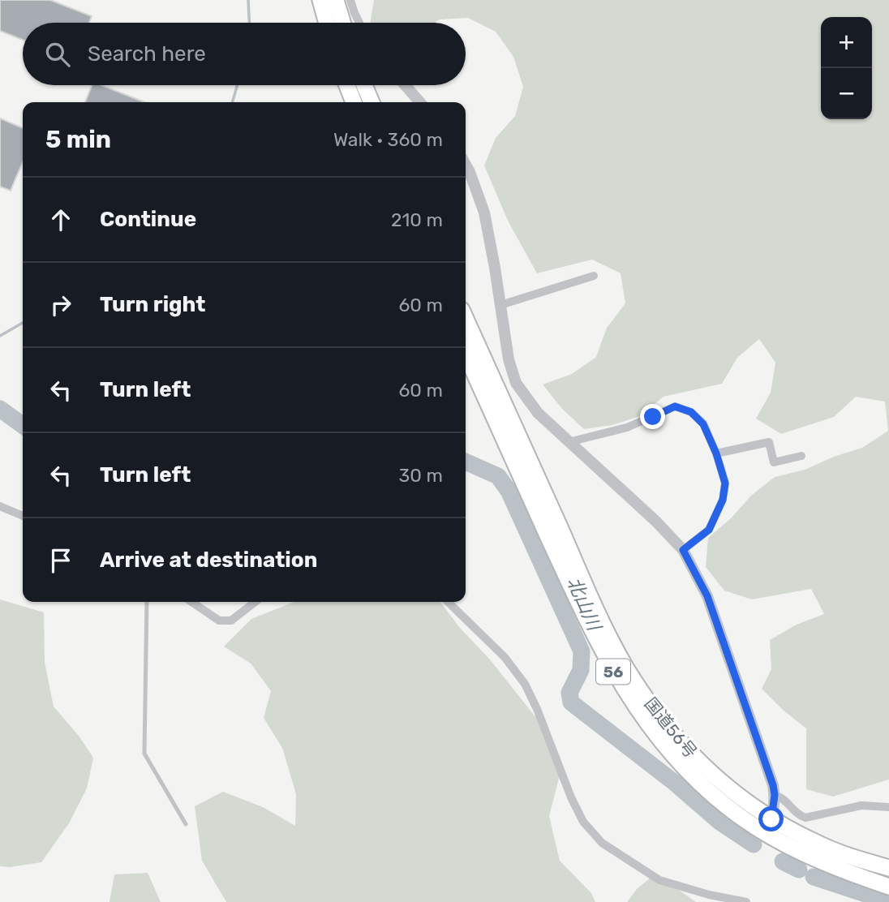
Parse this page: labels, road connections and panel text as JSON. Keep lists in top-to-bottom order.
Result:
{
  "streets": {
    "highway": ["56", "国道56号"]
  },
  "water": ["北山川"],
  "page": {
    "map_buttons": ["+", "−"],
    "search": "Search here",
    "heading": ["5 min", "Walk · 360 m"],
    "list": [
      ["Continue", "210 m"],
      ["Turn right", "60 m"],
      ["Turn left", "60 m"],
      ["Turn left", "30 m"],
      "Arrive at destination"
    ]
  }
}
